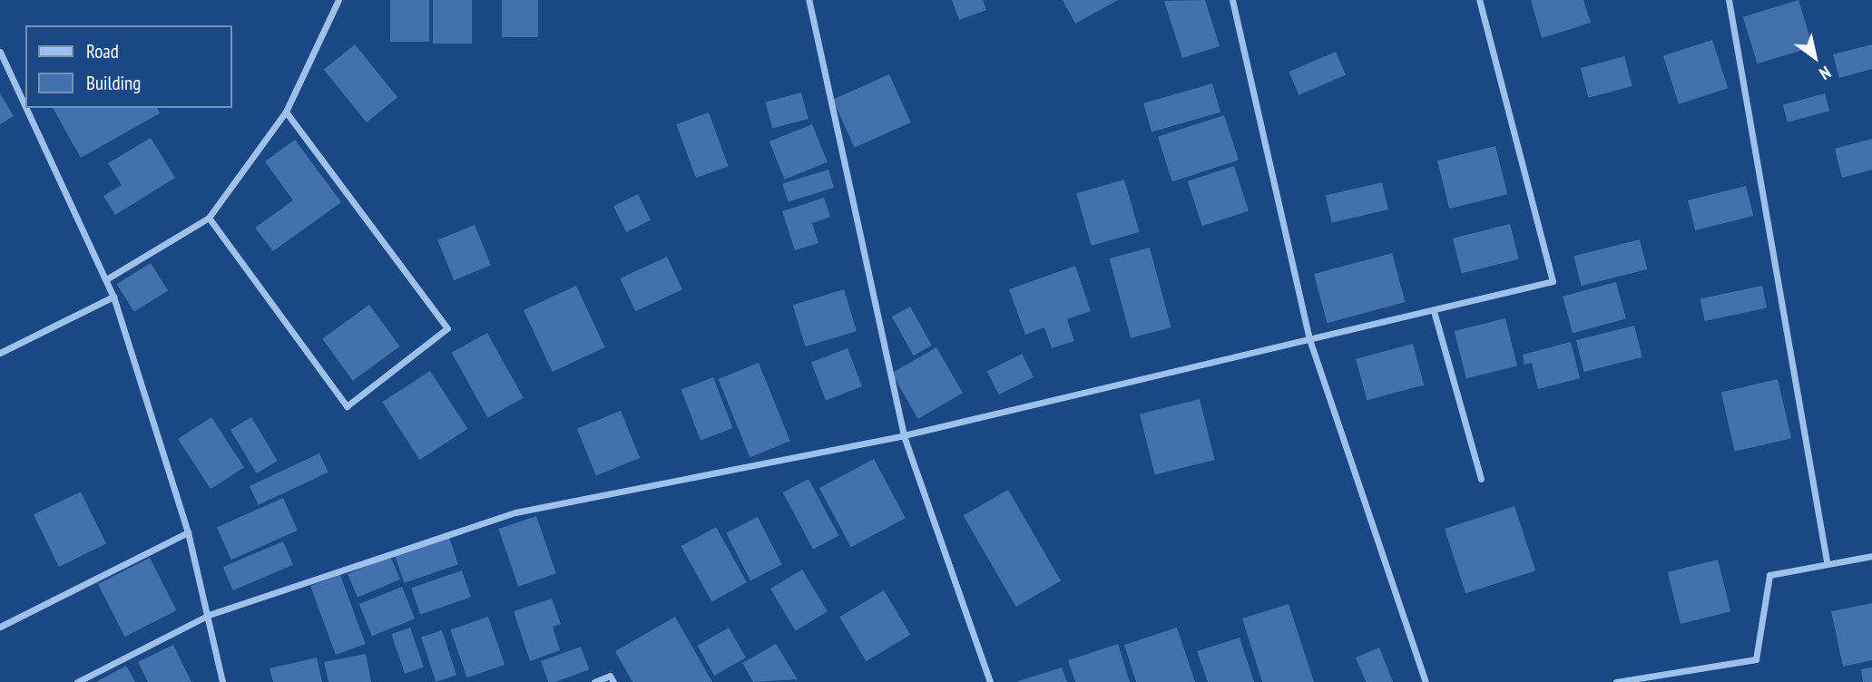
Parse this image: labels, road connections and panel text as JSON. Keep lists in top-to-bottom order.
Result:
{
  "legend": ["Road", "Building"],
  "north": "bottom right"
}
